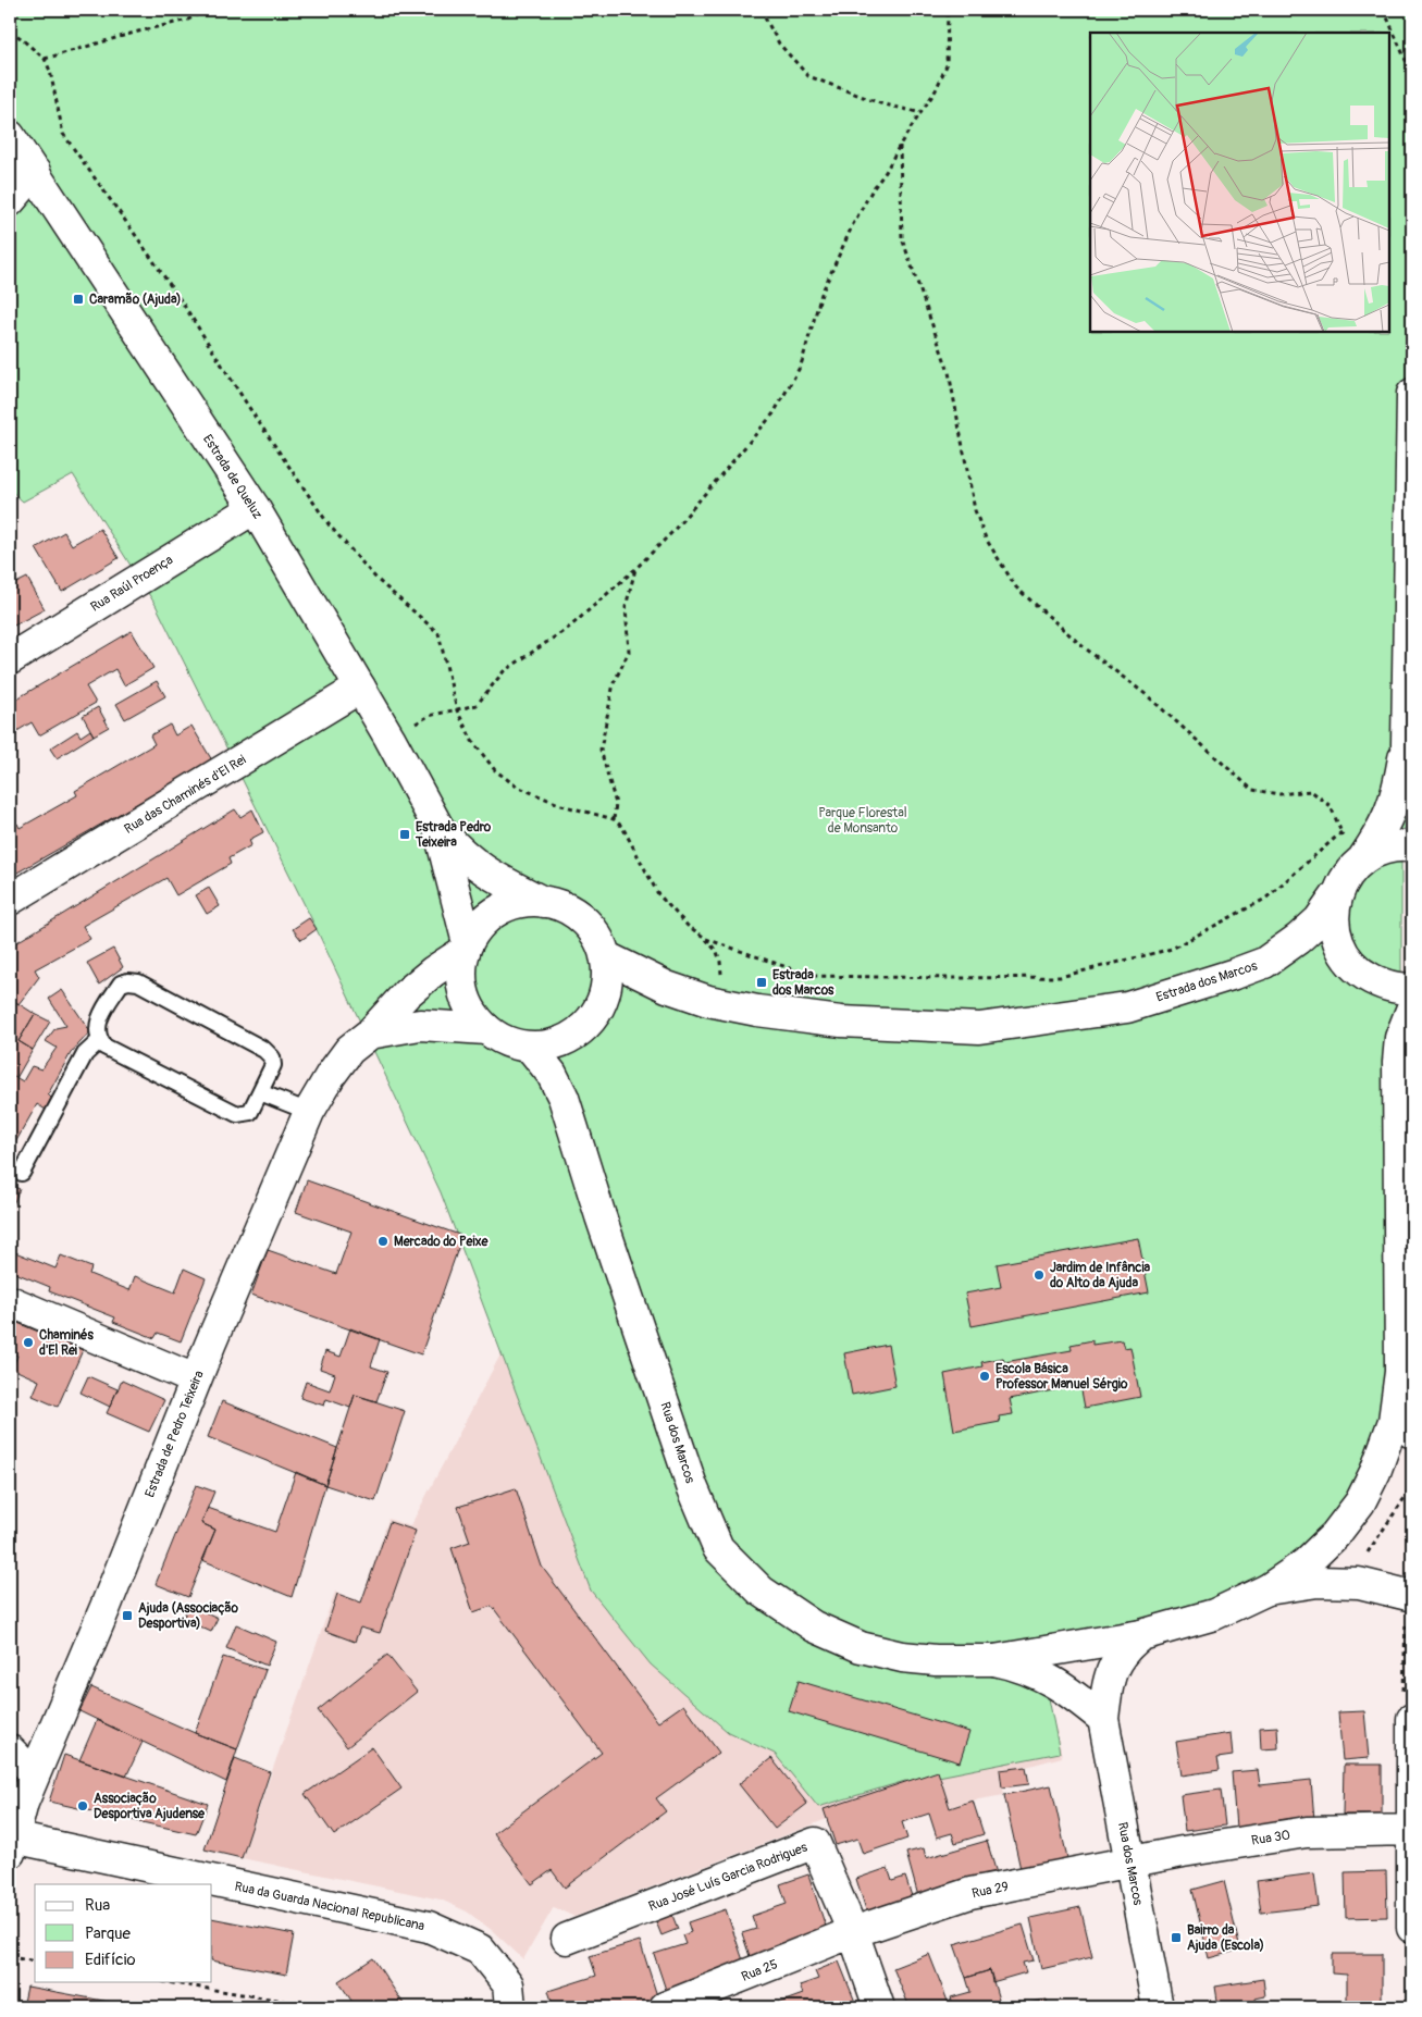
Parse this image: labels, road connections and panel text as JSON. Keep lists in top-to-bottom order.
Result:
{
  "streets": {
    "street": [
      "Estrada de Queluz",
      "Rua Raúl Proença",
      "Rua das Chaminés d'El Rei",
      "Estrada dos Marcos",
      "Estrada de Pedro Teixeira",
      "Rua dos Marcos",
      "Rua 30",
      "Rua José Luís Garcia Rodrigues",
      "Rua 29",
      "Rua da Guarda Nacional Republicana",
      "Rua 25"
    ]
  },
  "crossings": [
    ["Estrada de Queluz", "Rua Raúl Proença"],
    ["Estrada de Queluz", "Rua das Chaminés d'El Rei"],
    ["Estrada de Queluz", "Estrada dos Marcos"],
    ["Estrada de Queluz", "Estrada de Pedro Teixeira"],
    ["Estrada de Queluz", "Rua dos Marcos"],
    ["Estrada dos Marcos", "Estrada de Pedro Teixeira"],
    ["Estrada dos Marcos", "Rua dos Marcos"],
    ["Estrada de Pedro Teixeira", "Rua dos Marcos"],
    ["Estrada de Pedro Teixeira", "Rua da Guarda Nacional Republicana"],
    ["Rua dos Marcos", "Rua 30"],
    ["Rua dos Marcos", "Rua 29"],
    ["Rua 30", "Rua 29"],
    ["Rua José Luís Garcia Rodrigues", "Rua 29"],
    ["Rua José Luís Garcia Rodrigues", "Rua 25"],
    ["Rua 29", "Rua 25"]
  ],
  "parks": ["Parque Florestal de Monsanto"],
  "places": {
    "transit": [
      "Caramão (Ajuda)",
      "Estrada Pedro Teixeira",
      "Estrada dos Marcos",
      "Ajuda (Associação Desportiva)",
      "Bairro da Ajuda (Escola)"
    ],
    "other": [
      "Mercado do Peixe",
      "Jardim de Infância do Alto da Ajuda",
      "Chaminés d'El Rei",
      "Escola Básica Professor Manuel Sérgio",
      "Associação Desportiva Ajudense"
    ]
  },
  "legend": ["Rua", "Parque", "Edifício"]
}
